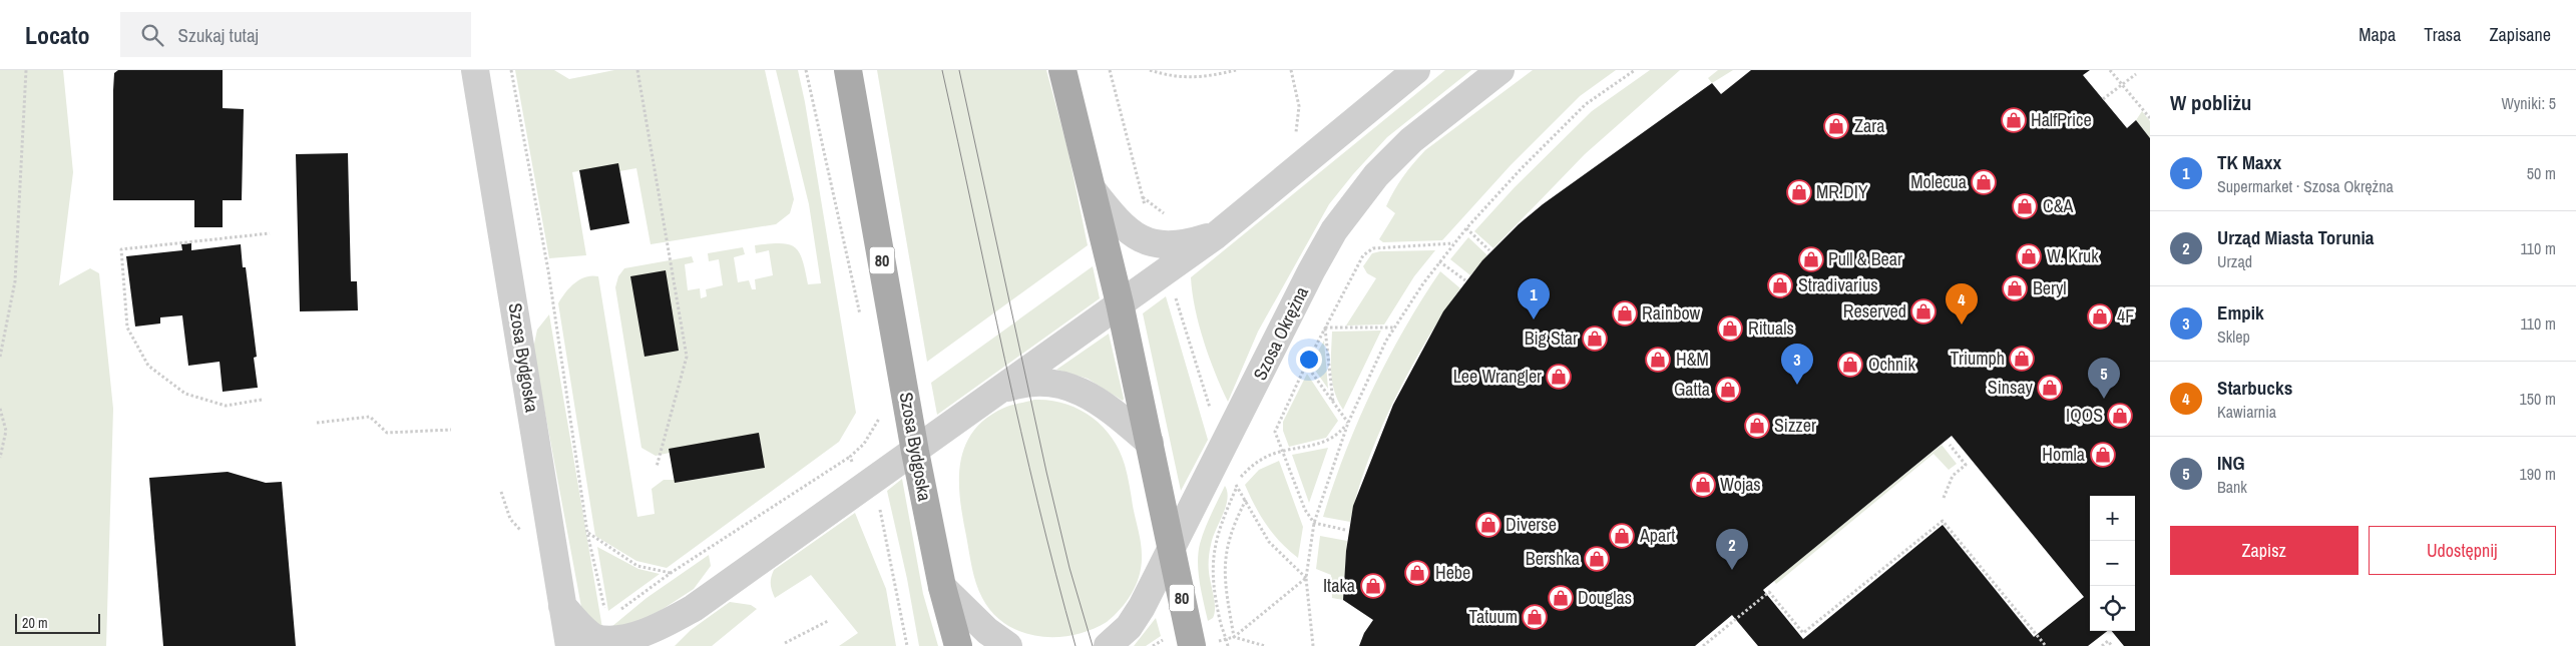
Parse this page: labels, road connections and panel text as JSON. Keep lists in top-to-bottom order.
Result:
{
  "streets": {
    "main road": ["80", "Szosa Bydgoska"],
    "street": ["Szosa Okrężna"]
  },
  "crossings": [
    ["80", "Szosa Okrężna"],
    ["80", "Szosa Bydgoska"]
  ],
  "places": {
    "shop": [
      "HalfPrice",
      "Zara",
      "Molecua",
      "MR.DIY",
      "C&A",
      "W. Kruk",
      "Pull & Bear",
      "Stradivarius",
      "Beryl",
      "Reserved",
      "Rainbow",
      "4F",
      "Rituals",
      "Big Star",
      "Triumph",
      "H&M",
      "Ochnik",
      "Lee Wrangler",
      "Sinsay",
      "Gatta",
      "IQOS",
      "Sizzer",
      "Homla",
      "Wojas",
      "Diverse",
      "Apart",
      "Bershka",
      "Hebe",
      "Itaka",
      "Douglas",
      "Tatuum"
    ]
  },
  "scale_bar": "20 m",
  "page": {
    "header": "Locato",
    "search": "Szukaj tutaj",
    "nav": ["Mapa", "Trasa", "Zapisane"],
    "heading": ["W pobliżu", "Wyniki: 5"],
    "list": [
      {
        "mark": "1",
        "name": "TK Maxx",
        "note": "Supermarket · Szosa Okrężna",
        "value": "50 m"
      },
      {
        "mark": "2",
        "name": "Urząd Miasta Torunia",
        "note": "Urząd",
        "value": "110 m"
      },
      {
        "mark": "3",
        "name": "Empik",
        "note": "Sklep",
        "value": "110 m"
      },
      {
        "mark": "4",
        "name": "Starbucks",
        "note": "Kawiarnia",
        "value": "150 m"
      },
      {
        "mark": "5",
        "name": "ING",
        "note": "Bank",
        "value": "190 m"
      }
    ],
    "pins": [
      "1",
      "4",
      "3",
      "5",
      "2"
    ],
    "map_buttons": ["+", "−"],
    "buttons": ["Zapisz", "Udostępnij"],
    "scale": "20 m"
  }
}
